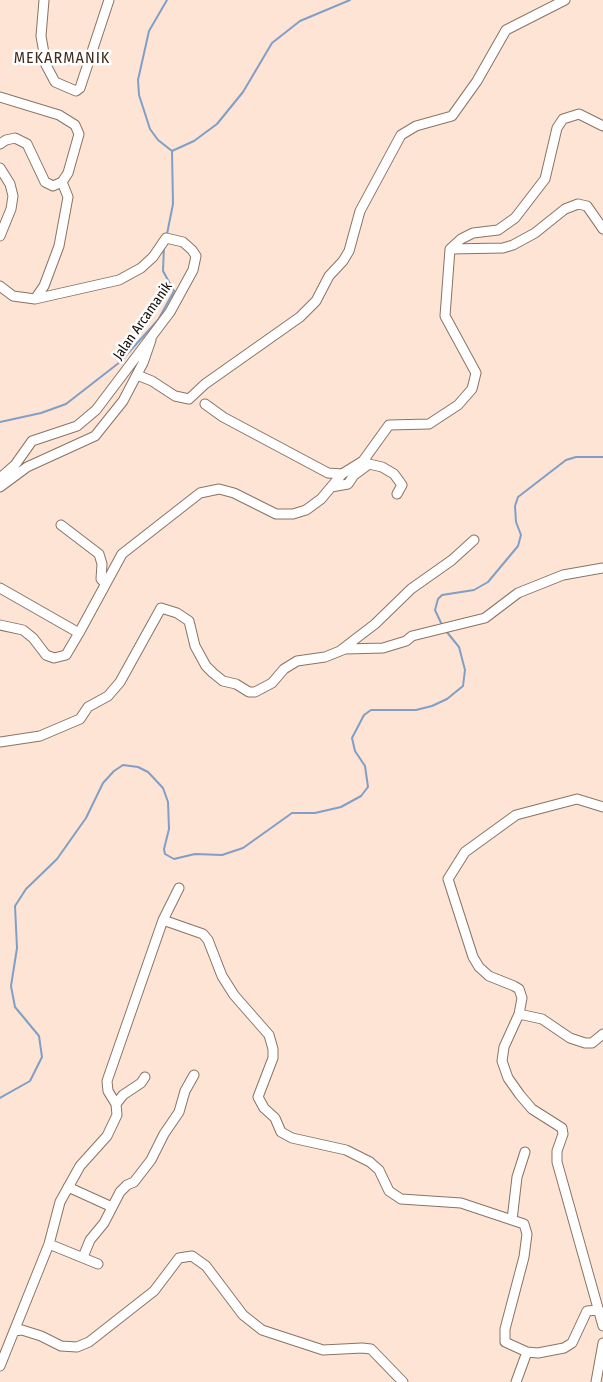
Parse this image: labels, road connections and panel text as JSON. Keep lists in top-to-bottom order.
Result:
{
  "streets": {
    "street": ["Jalan Arcamanik"]
  },
  "districts": ["MEKARMANIK"]
}
